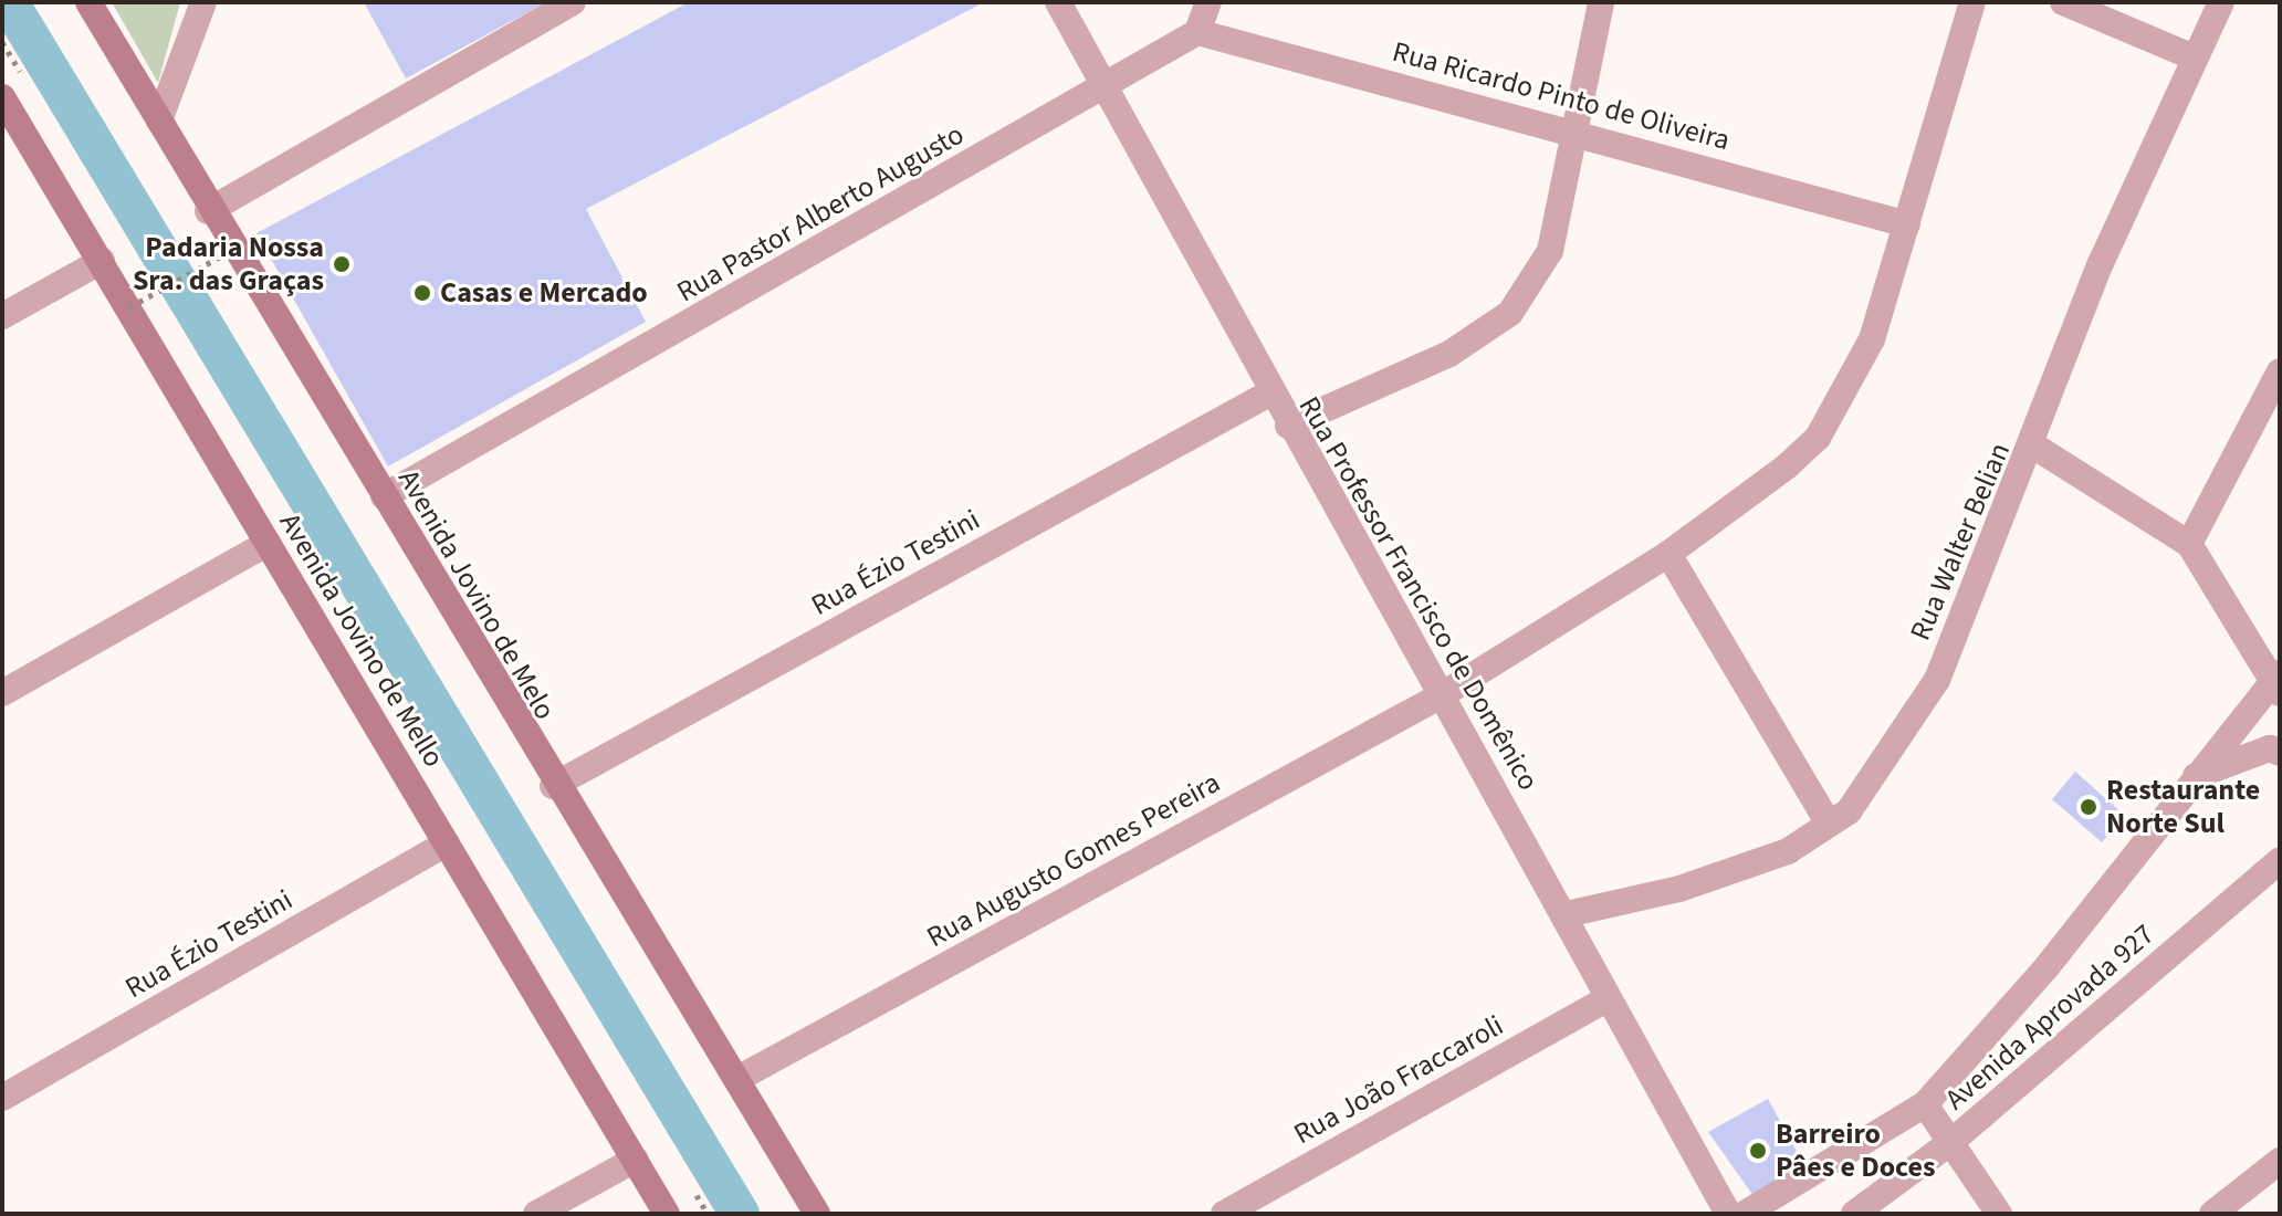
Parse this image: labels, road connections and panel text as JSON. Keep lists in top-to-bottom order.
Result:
{
  "streets": {
    "main road": ["Avenida Jovino de Melo", "Avenida Jovino de Mello"],
    "street": [
      "Rua Ricardo Pinto de Oliveira",
      "Rua Pastor Alberto Augusto",
      "Rua Walter Belian",
      "Rua Ézio Testini",
      "Rua Professor Francisco de Domênico",
      "Rua Augusto Gomes Pereira",
      "Avenida Aprovada 927",
      "Rua João Fraccaroli"
    ]
  },
  "crossings": [
    ["Rua Ricardo Pinto de Oliveira", "Rua Pastor Alberto Augusto"],
    ["Rua Ricardo Pinto de Oliveira", "Rua Augusto Gomes Pereira"],
    ["Rua Pastor Alberto Augusto", "Rua Professor Francisco de Domênico"],
    ["Rua Pastor Alberto Augusto", "Avenida Jovino de Melo"],
    ["Rua Walter Belian", "Rua Professor Francisco de Domênico"],
    ["Rua Ézio Testini", "Rua Professor Francisco de Domênico"],
    ["Rua Ézio Testini", "Avenida Jovino de Melo"],
    ["Rua Ézio Testini", "Avenida Jovino de Mello"],
    ["Rua Professor Francisco de Domênico", "Rua Augusto Gomes Pereira"],
    ["Rua Professor Francisco de Domênico", "Rua João Fraccaroli"],
    ["Avenida Jovino de Melo", "Rua Augusto Gomes Pereira"]
  ],
  "places": [
    "Padaria Nossa Sra. das Graças",
    "Casas e Mercado",
    "Restaurante Norte Sul",
    "Barreiro Pâes e Doces"
  ]
}
